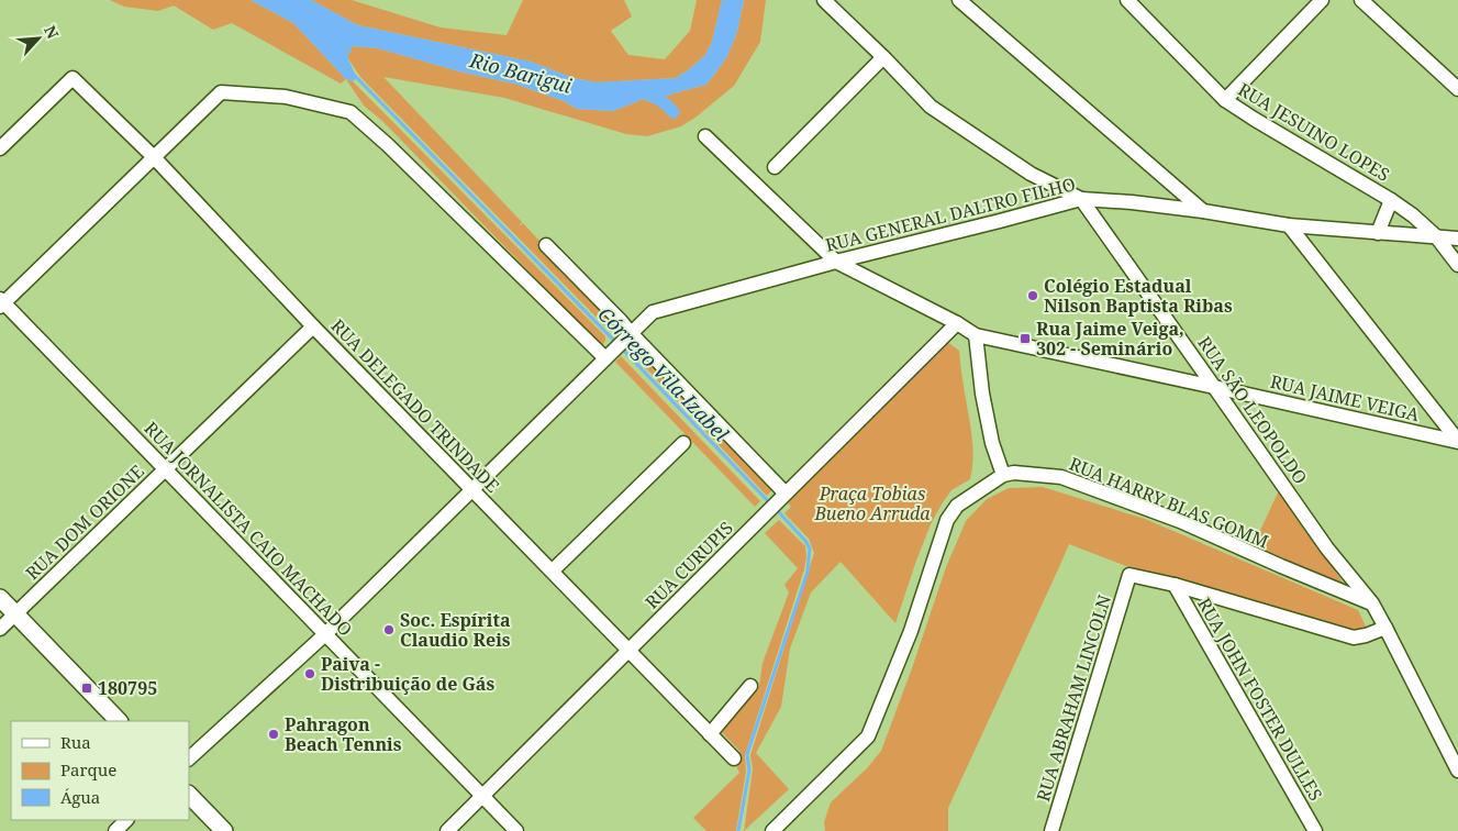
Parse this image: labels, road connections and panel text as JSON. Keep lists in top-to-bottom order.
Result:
{
  "streets": {
    "street": [
      "RUA JESUINO LOPES",
      "RUA GENERAL DALTRO FILHO",
      "RUA JAIME VEIGA",
      "RUA DELEGADO TRINDADE",
      "RUA SÃO LEOPOLDO",
      "RUA HARRY BLAS GOMM",
      "RUA DOM ORIONE",
      "RUA JORNALISTA CAIO MACHADO",
      "RUA CURUPIS",
      "RUA ABRAHAM LINCOLN",
      "RUA JOHN FOSTER DULLES"
    ]
  },
  "crossings": [
    ["RUA JESUINO LOPES", "RUA GENERAL DALTRO FILHO"],
    ["RUA GENERAL DALTRO FILHO", "RUA JAIME VEIGA"],
    ["RUA GENERAL DALTRO FILHO", "RUA DELEGADO TRINDADE"],
    ["RUA GENERAL DALTRO FILHO", "RUA SÃO LEOPOLDO"],
    ["RUA GENERAL DALTRO FILHO", "RUA JORNALISTA CAIO MACHADO"],
    ["RUA JAIME VEIGA", "RUA SÃO LEOPOLDO"],
    ["RUA JAIME VEIGA", "RUA CURUPIS"],
    ["RUA DELEGADO TRINDADE", "RUA DOM ORIONE"],
    ["RUA DELEGADO TRINDADE", "RUA CURUPIS"],
    ["RUA SÃO LEOPOLDO", "RUA HARRY BLAS GOMM"],
    ["RUA DOM ORIONE", "RUA JORNALISTA CAIO MACHADO"],
    ["RUA JORNALISTA CAIO MACHADO", "RUA CURUPIS"],
    ["RUA ABRAHAM LINCOLN", "RUA JOHN FOSTER DULLES"]
  ],
  "water": ["Rio Barigui", "Córrego Vila Izabel"],
  "parks": ["Praça Tobias Bueno Arruda"],
  "places": {
    "other": [
      "Colégio Estadual Nilson Baptista Ribas",
      "Soc. Espírita Claudio Reis",
      "Paiva - Distribuição de Gás",
      "Pahragon Beach Tennis"
    ],
    "transit": ["Rua Jaime Veiga, 302 - Seminário", "180795"]
  },
  "legend": ["Rua", "Parque", "Água"],
  "north": "top right"
}
